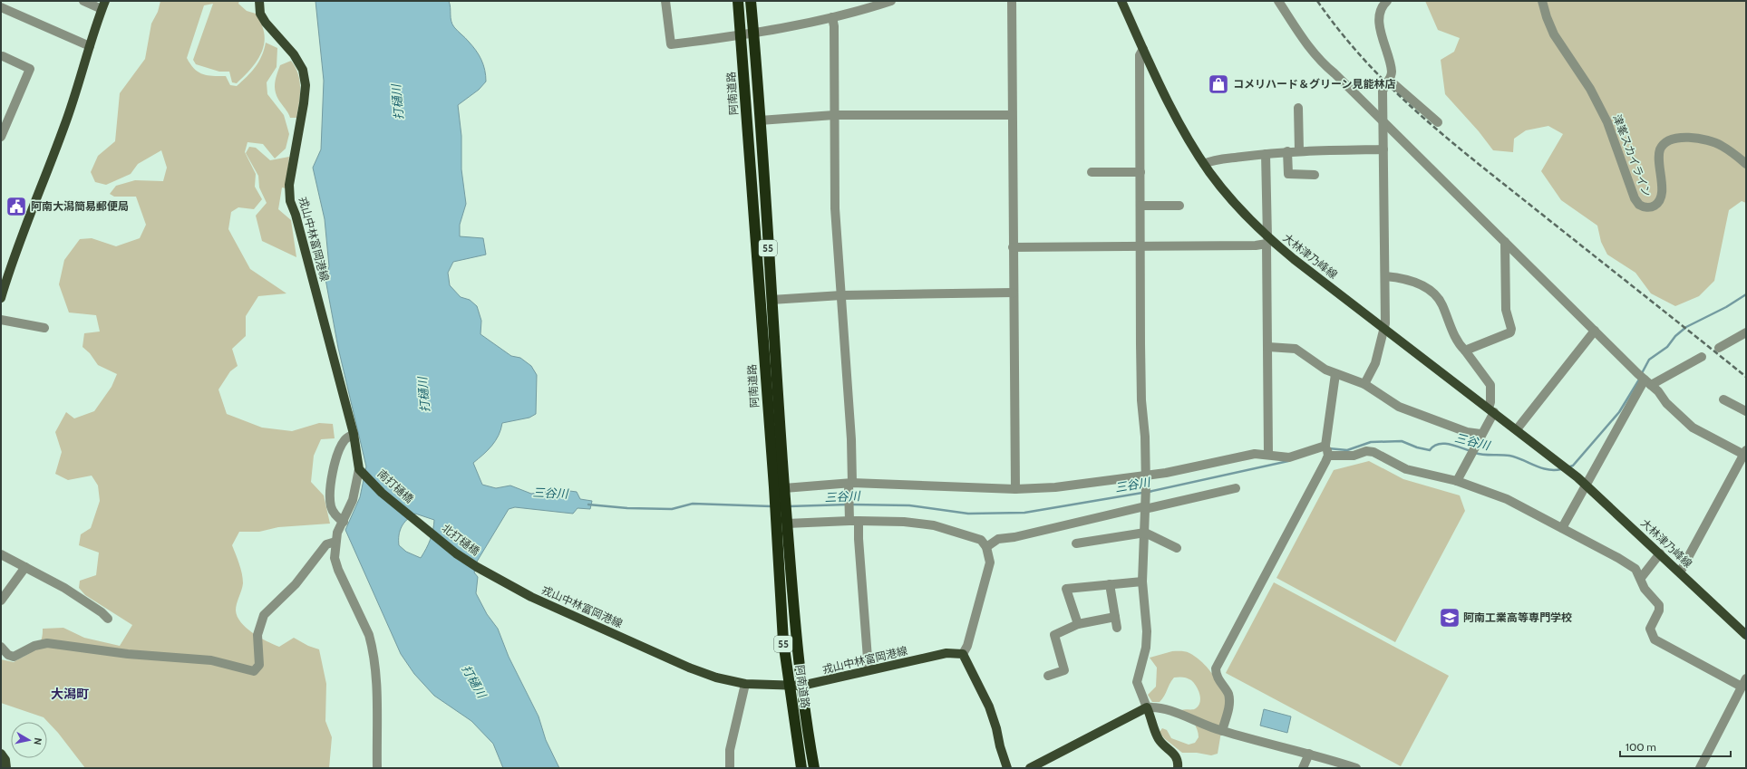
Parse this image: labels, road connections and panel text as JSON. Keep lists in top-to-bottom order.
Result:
{
  "streets": {
    "highway": ["阿南道路", "55"],
    "main road": [
      "戎山中林富岡港線",
      "大林津乃峰線",
      "南打樋橋",
      "北打樋橋"
    ],
    "street": ["津峯スカイライン"]
  },
  "crossings": [
    ["阿南道路", "戎山中林富岡港線"],
    ["戎山中林富岡港線", "南打樋橋"],
    ["戎山中林富岡港線", "北打樋橋"],
    ["南打樋橋", "北打樋橋"]
  ],
  "districts": ["大潟町"],
  "water": ["打樋川", "三谷川"],
  "places": {
    "shop": ["コメリハード＆グリーン見能林店"],
    "public building": ["阿南大潟簡易郵便局"],
    "school or university": ["阿南工業高等専門学校"]
  },
  "scale_bar": "100 m",
  "north": "right"
}
